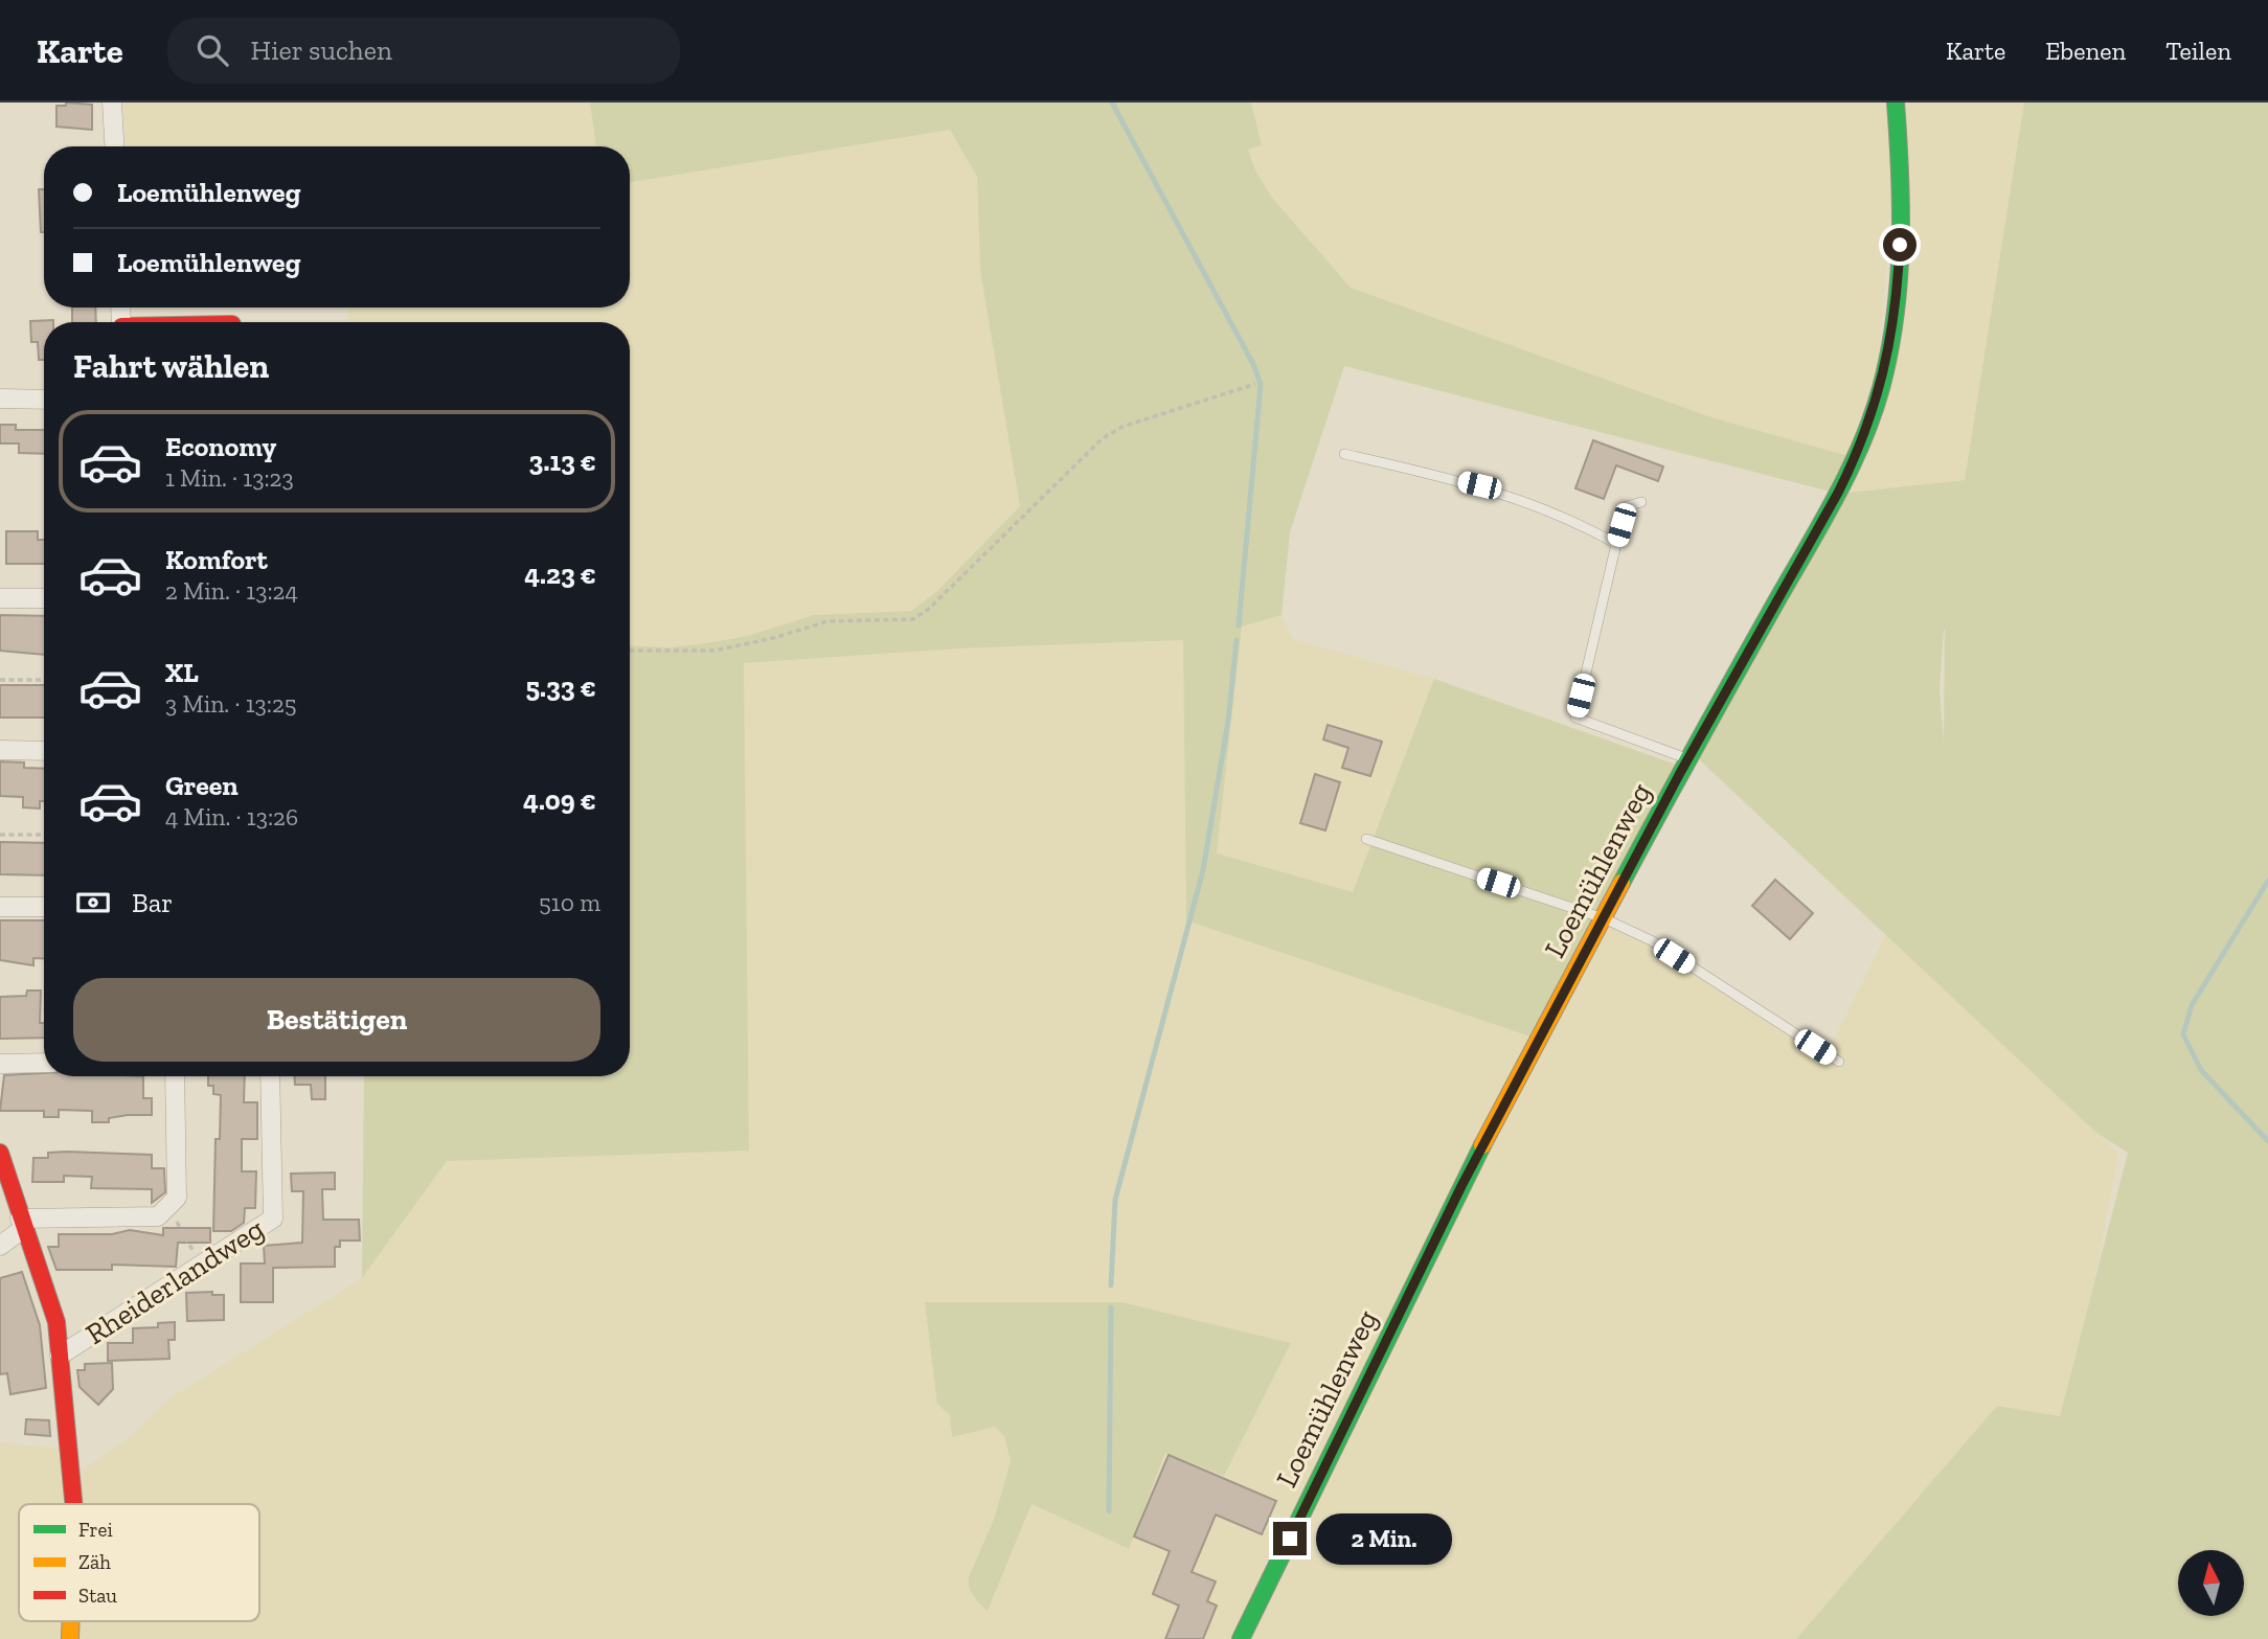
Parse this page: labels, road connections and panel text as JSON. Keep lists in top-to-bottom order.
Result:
{
  "streets": {
    "street": ["Loemühlenweg", "Rheiderlandweg"]
  },
  "legend": ["Frei", "Zäh", "Stau"],
  "north": "top",
  "page": {
    "header": "Karte",
    "search": "Hier suchen",
    "nav": ["Karte", "Ebenen", "Teilen"],
    "banner": ["Loemühlenweg", "Loemühlenweg"],
    "heading": "Fahrt wählen",
    "list": [
      {
        "name": "Economy",
        "note": "1 Min. · 13:23",
        "value": "3.13 €"
      },
      {
        "name": "Komfort",
        "note": "2 Min. · 13:24",
        "value": "4.23 €"
      },
      {
        "name": "XL",
        "note": "3 Min. · 13:25",
        "value": "5.33 €"
      },
      {
        "name": "Green",
        "note": "4 Min. · 13:26",
        "value": "4.09 €"
      }
    ],
    "pay": ["Bar", "510 m"],
    "buttons": "Bestätigen",
    "bubble": "2 Min."
  }
}
